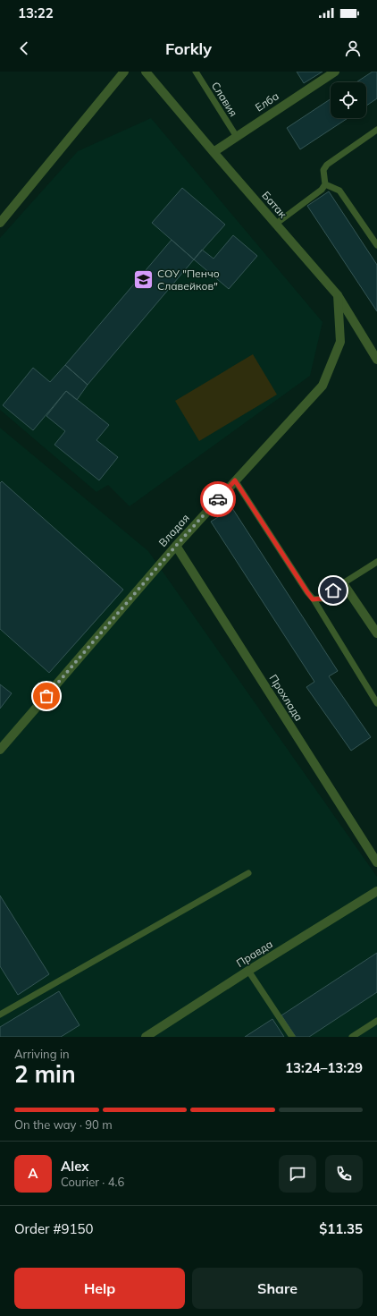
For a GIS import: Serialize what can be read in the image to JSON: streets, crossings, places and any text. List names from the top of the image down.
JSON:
{
  "streets": {
    "street": [
      "Елба",
      "Батак",
      "Владая",
      "Прохлада",
      "Правда"
    ],
    "lane": ["Славия"]
  },
  "crossings": [
    ["Славия", "Елба"],
    ["Елба", "Батак"],
    ["Батак", "Владая"],
    ["Владая", "Прохлада"]
  ],
  "places": {
    "school or university": ["СОУ \"Пенчо Славейков\""]
  },
  "page": {
    "status": "13:22",
    "header": "Forkly",
    "heading": ["2 min", "Arriving in", "13:24–13:29"],
    "panel": [
      "Alex",
      "Courier · 4.6",
      "Order #9150",
      "$11.35"
    ],
    "bar": "On the way · 90 m",
    "round": "A",
    "buttons": ["Help", "Share"]
  }
}
